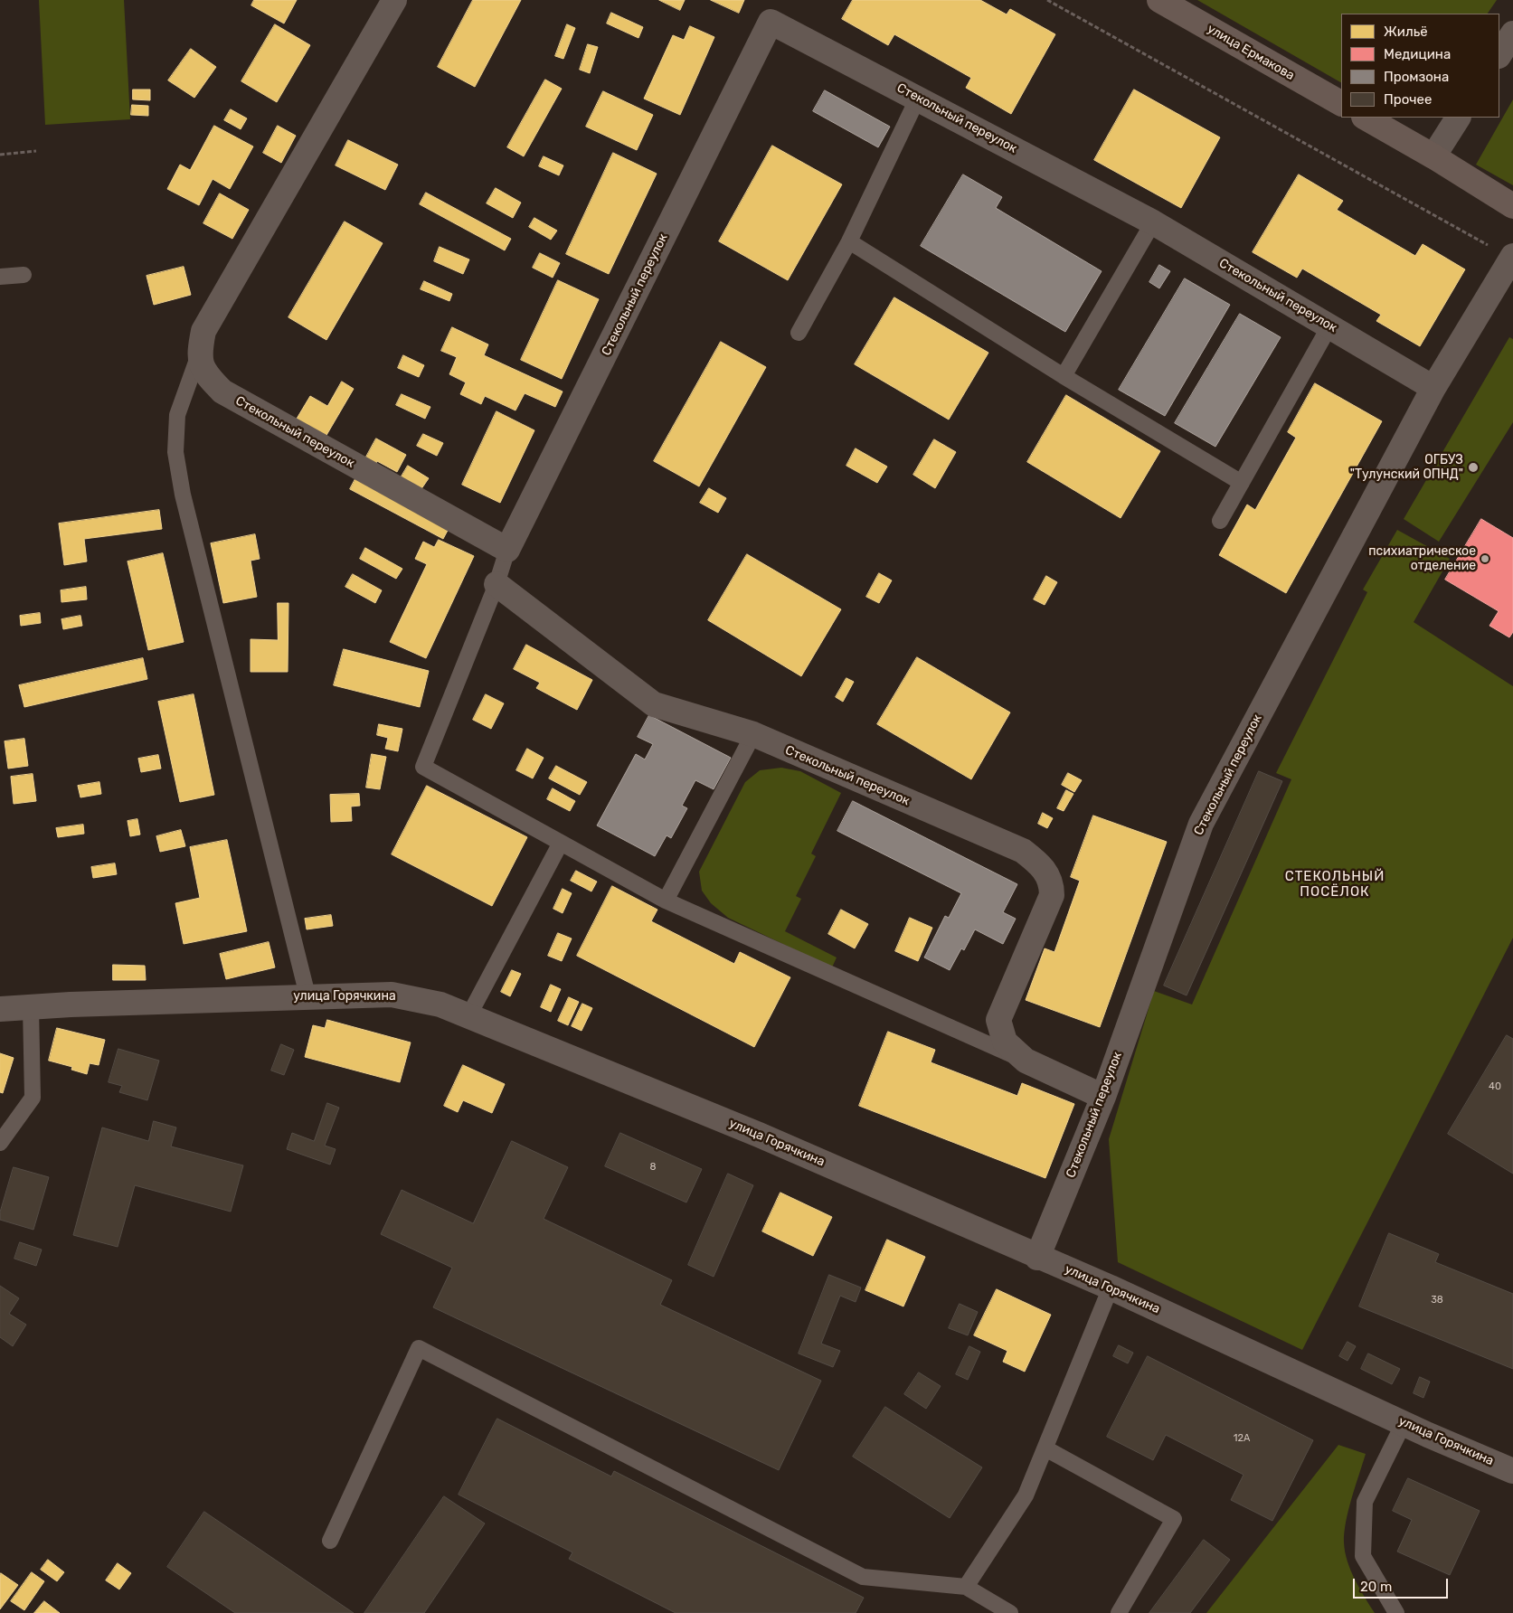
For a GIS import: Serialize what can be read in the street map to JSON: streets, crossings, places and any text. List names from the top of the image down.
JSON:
{
  "streets": {
    "street": ["улица Ермакова", "Стекольный переулок", "улица Горячкина"]
  },
  "crossings": [
    ["Стекольный переулок", "улица Горячкина"]
  ],
  "districts": ["СТЕКОЛЬНЫЙ ПОСЁЛОК"],
  "places": ["ОГБУЗ \"Тулунский ОПНД\"", "психиатрическое отделение"],
  "house_numbers": [
    "40",
    "8",
    "38",
    "12А"
  ],
  "legend": [
    "Жильё",
    "Медицина",
    "Промзона",
    "Прочее"
  ],
  "scale_bar": "20 m"
}
